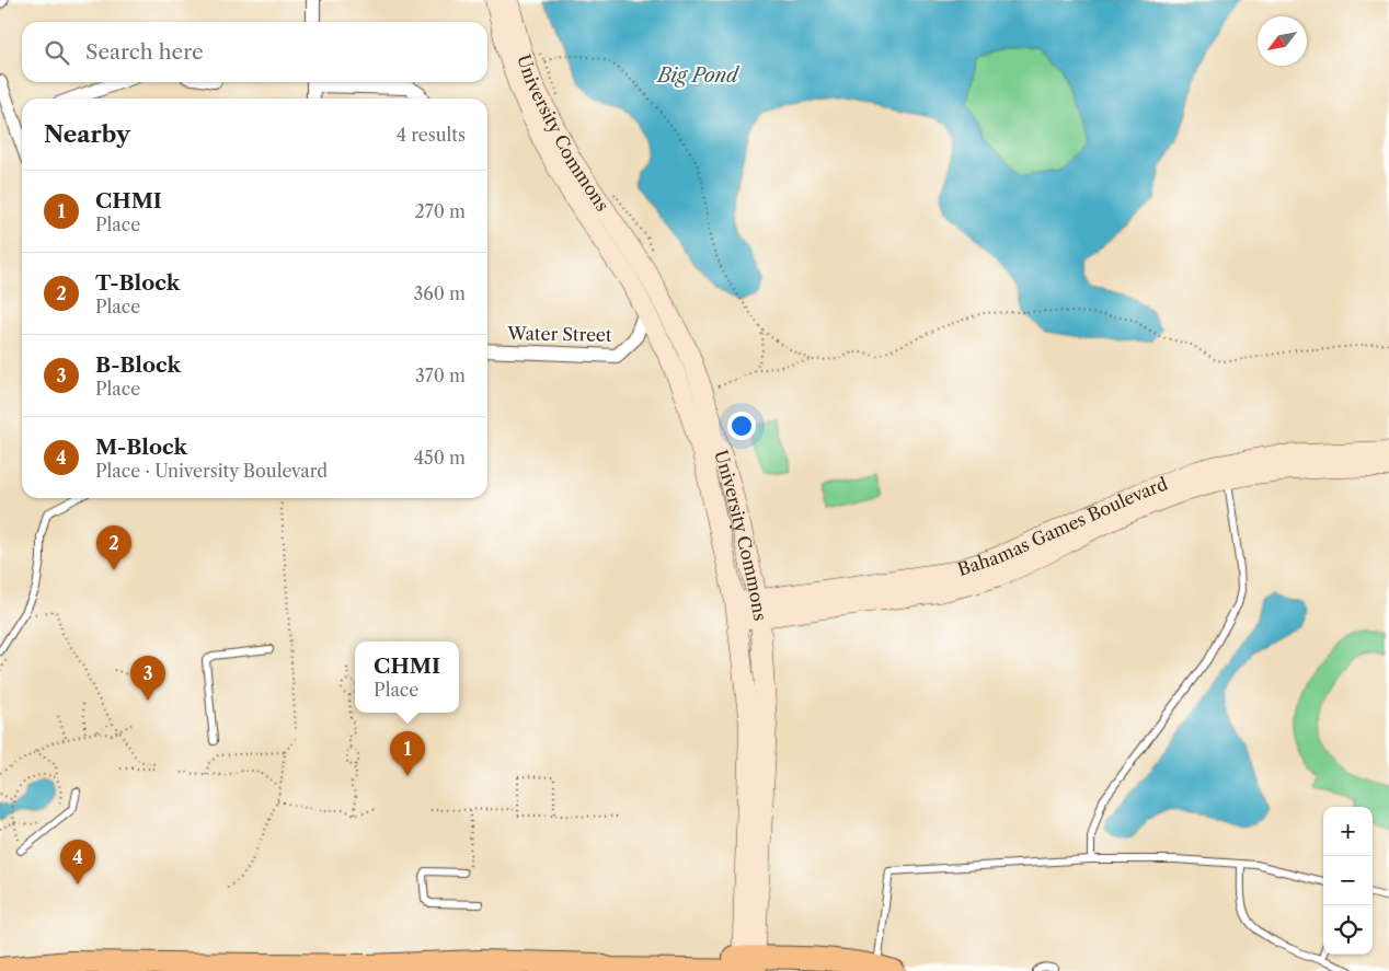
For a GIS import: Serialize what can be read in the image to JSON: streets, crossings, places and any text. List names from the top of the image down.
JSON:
{
  "streets": {
    "main road": ["University Commons", "Bahamas Games Boulevard"],
    "street": ["Water Street"]
  },
  "crossings": [
    ["University Commons", "Water Street"],
    ["University Commons", "Bahamas Games Boulevard"]
  ],
  "water": ["Big Pond"],
  "north": "bottom left",
  "page": {
    "search": "Search here",
    "heading": ["Nearby", "4 results"],
    "list": [
      {
        "mark": "1",
        "name": "CHMI",
        "note": "Place",
        "value": "270 m"
      },
      {
        "mark": "2",
        "name": "T-Block",
        "note": "Place",
        "value": "360 m"
      },
      {
        "mark": "3",
        "name": "B-Block",
        "note": "Place",
        "value": "370 m"
      },
      {
        "mark": "4",
        "name": "M-Block",
        "note": "Place · University Boulevard",
        "value": "450 m"
      }
    ],
    "pins": [
      "2",
      "3",
      "1",
      "4"
    ],
    "popup": ["CHMI", "Place"],
    "map_buttons": ["+", "−"]
  }
}
